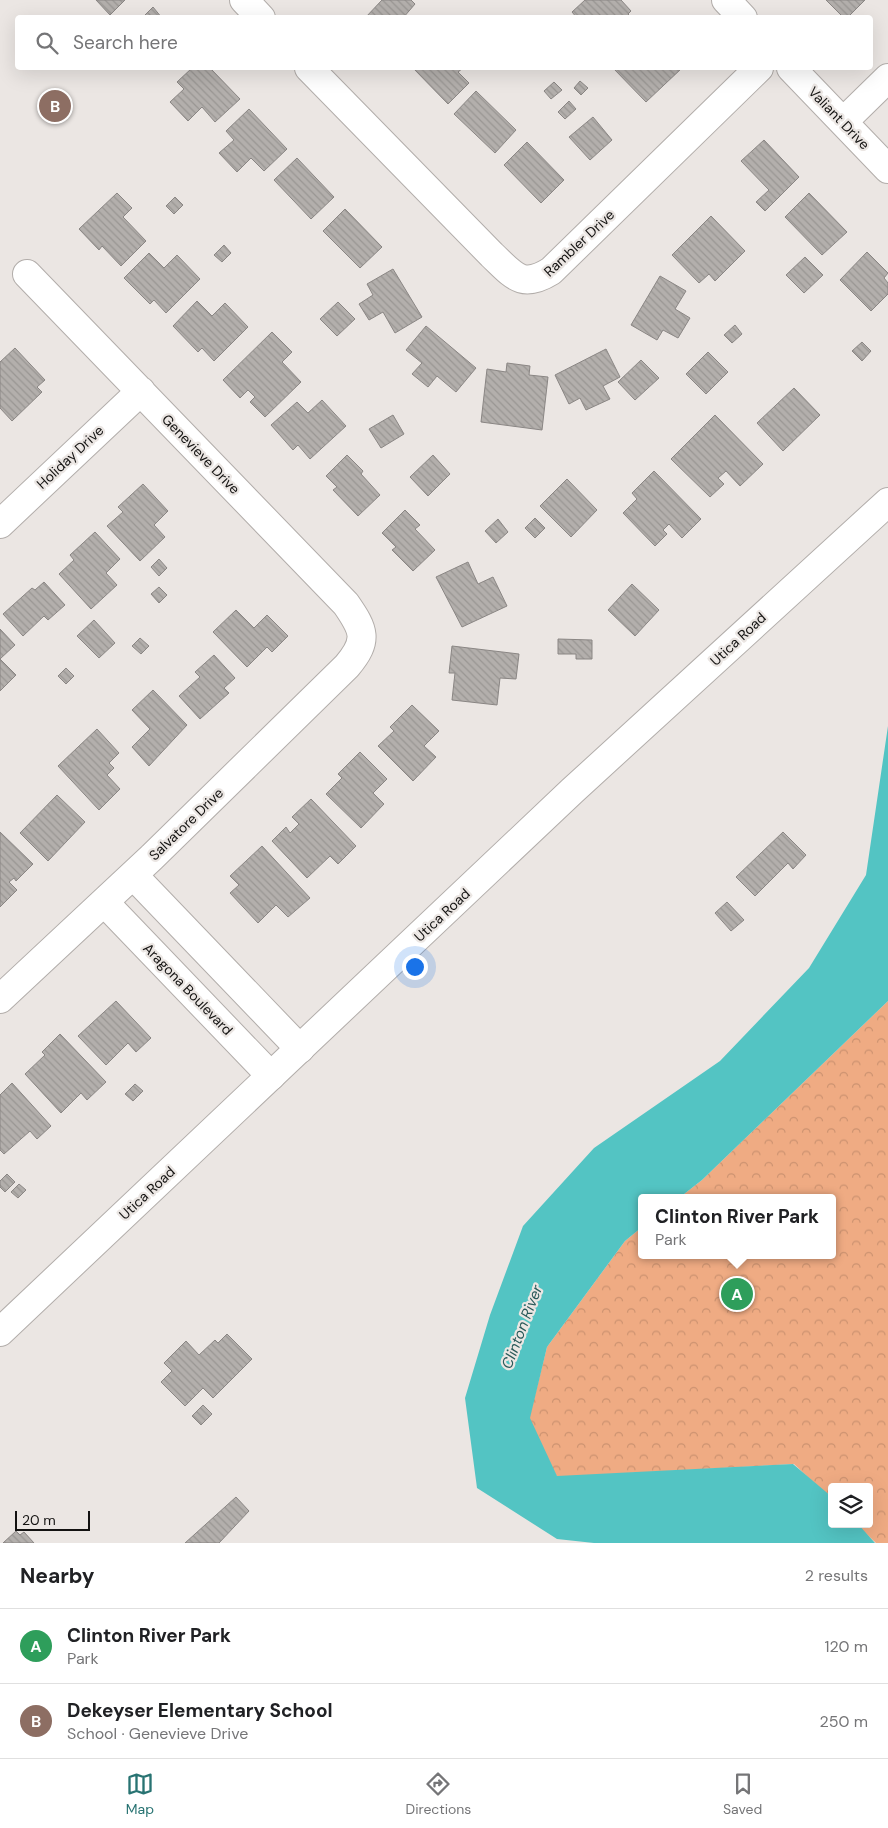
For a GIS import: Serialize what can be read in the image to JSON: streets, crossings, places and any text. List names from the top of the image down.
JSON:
{
  "streets": {
    "street": [
      "Valiant Drive",
      "Rambler Drive",
      "Genevieve Drive",
      "Holiday Drive",
      "Utica Road",
      "Salvatore Drive",
      "Aragona Boulevard"
    ]
  },
  "crossings": [
    ["Genevieve Drive", "Holiday Drive"],
    ["Genevieve Drive", "Salvatore Drive"],
    ["Utica Road", "Aragona Boulevard"],
    ["Salvatore Drive", "Aragona Boulevard"]
  ],
  "water": ["Clinton River"],
  "scale_bar": "20 m",
  "page": {
    "search": "Search here",
    "pins": ["B", "A"],
    "popup": ["Clinton River Park", "Park"],
    "scale": "20 m",
    "heading": ["Nearby", "2 results"],
    "list": [
      {
        "mark": "A",
        "name": "Clinton River Park",
        "note": "Park",
        "value": "120 m"
      },
      {
        "mark": "B",
        "name": "Dekeyser Elementary School",
        "note": "School · Genevieve Drive",
        "value": "250 m"
      }
    ],
    "nav": ["Map", "Directions", "Saved"]
  }
}
